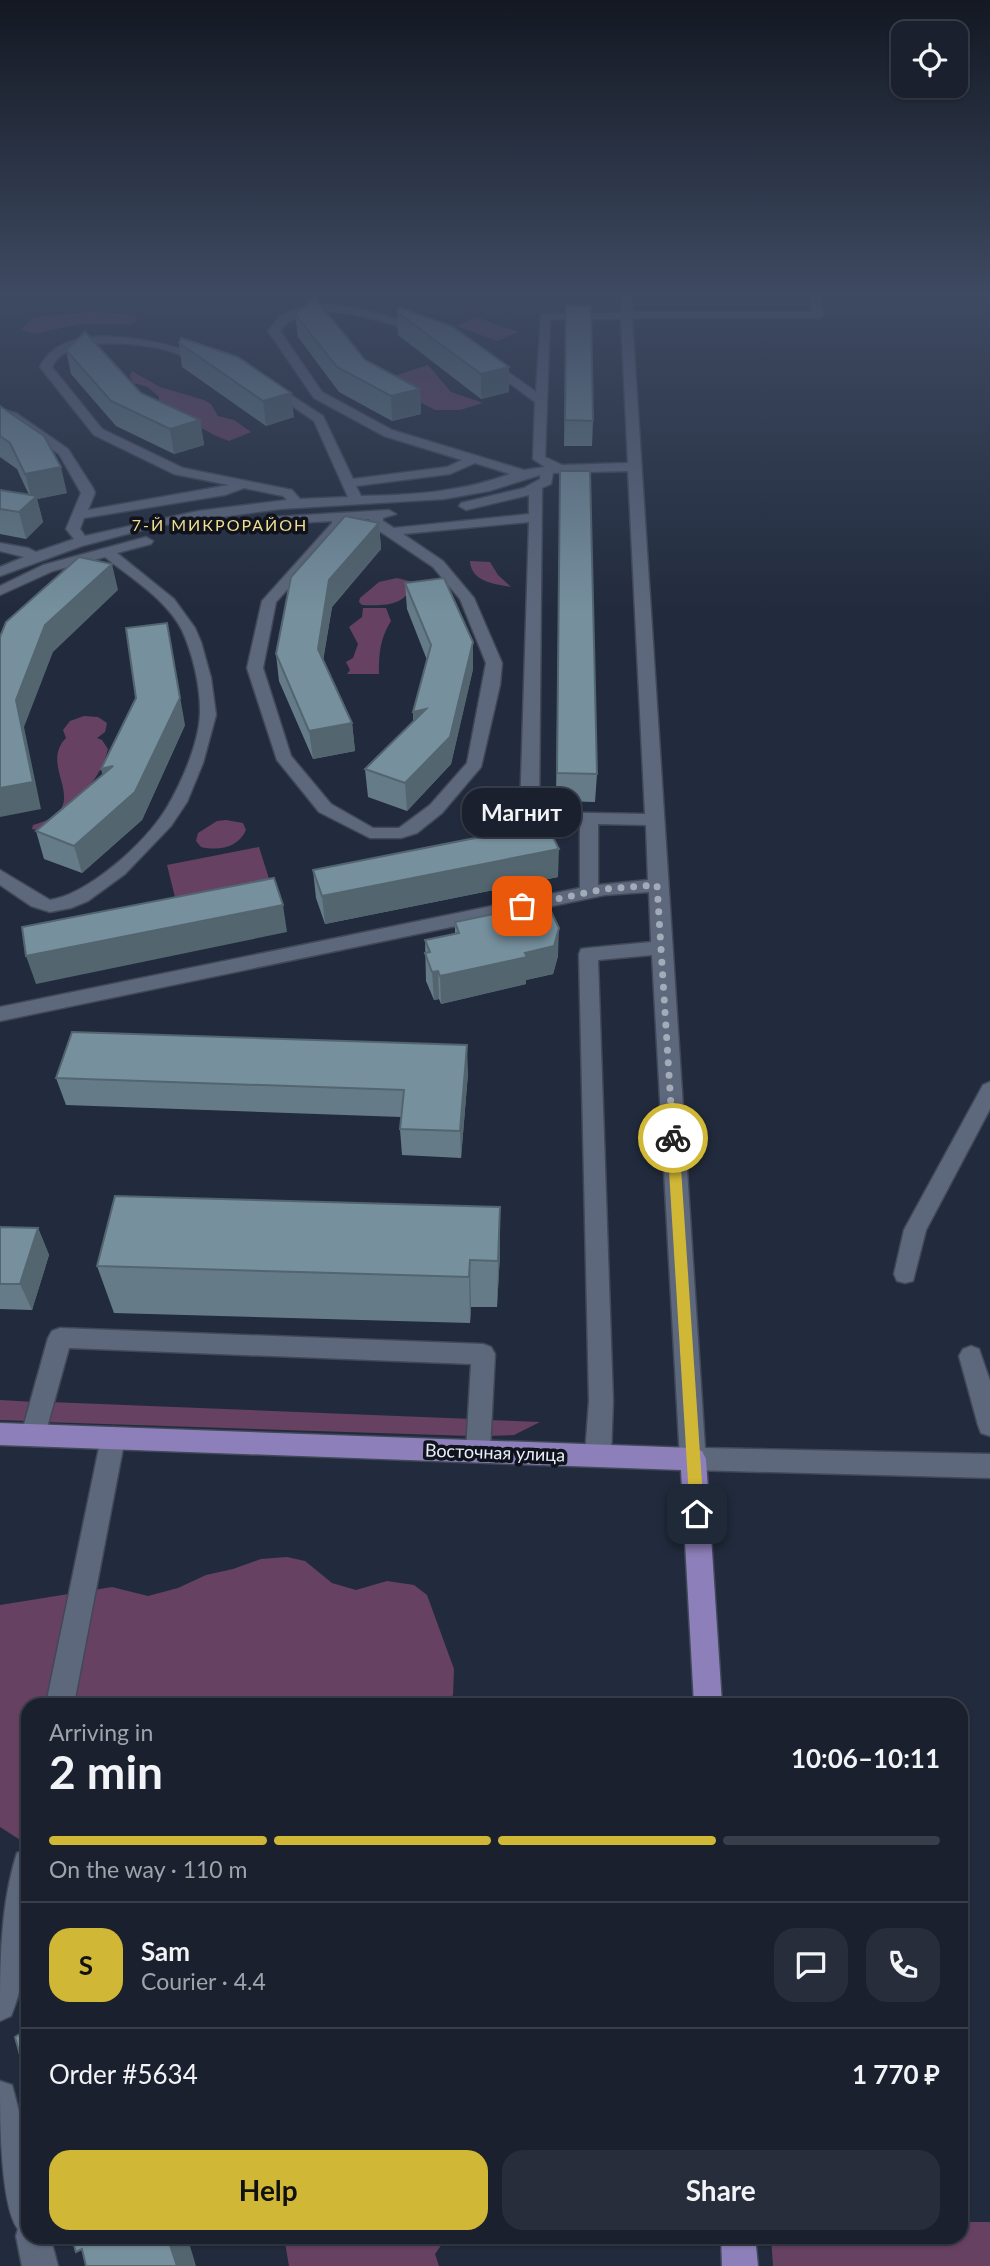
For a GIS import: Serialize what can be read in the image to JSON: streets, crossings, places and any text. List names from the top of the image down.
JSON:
{
  "streets": {
    "main road": ["Восточная улица"]
  },
  "districts": ["7-Й МИКРОРАЙОН"],
  "places": ["Магнит"],
  "page": {
    "bubble": "Магнит",
    "heading": ["2 min", "Arriving in", "10:06–10:11"],
    "panel": [
      "Sam",
      "Courier · 4.4",
      "Order #5634",
      "1 770 ₽"
    ],
    "bar": "On the way · 110 m",
    "round": "S",
    "buttons": ["Help", "Share"]
  }
}
